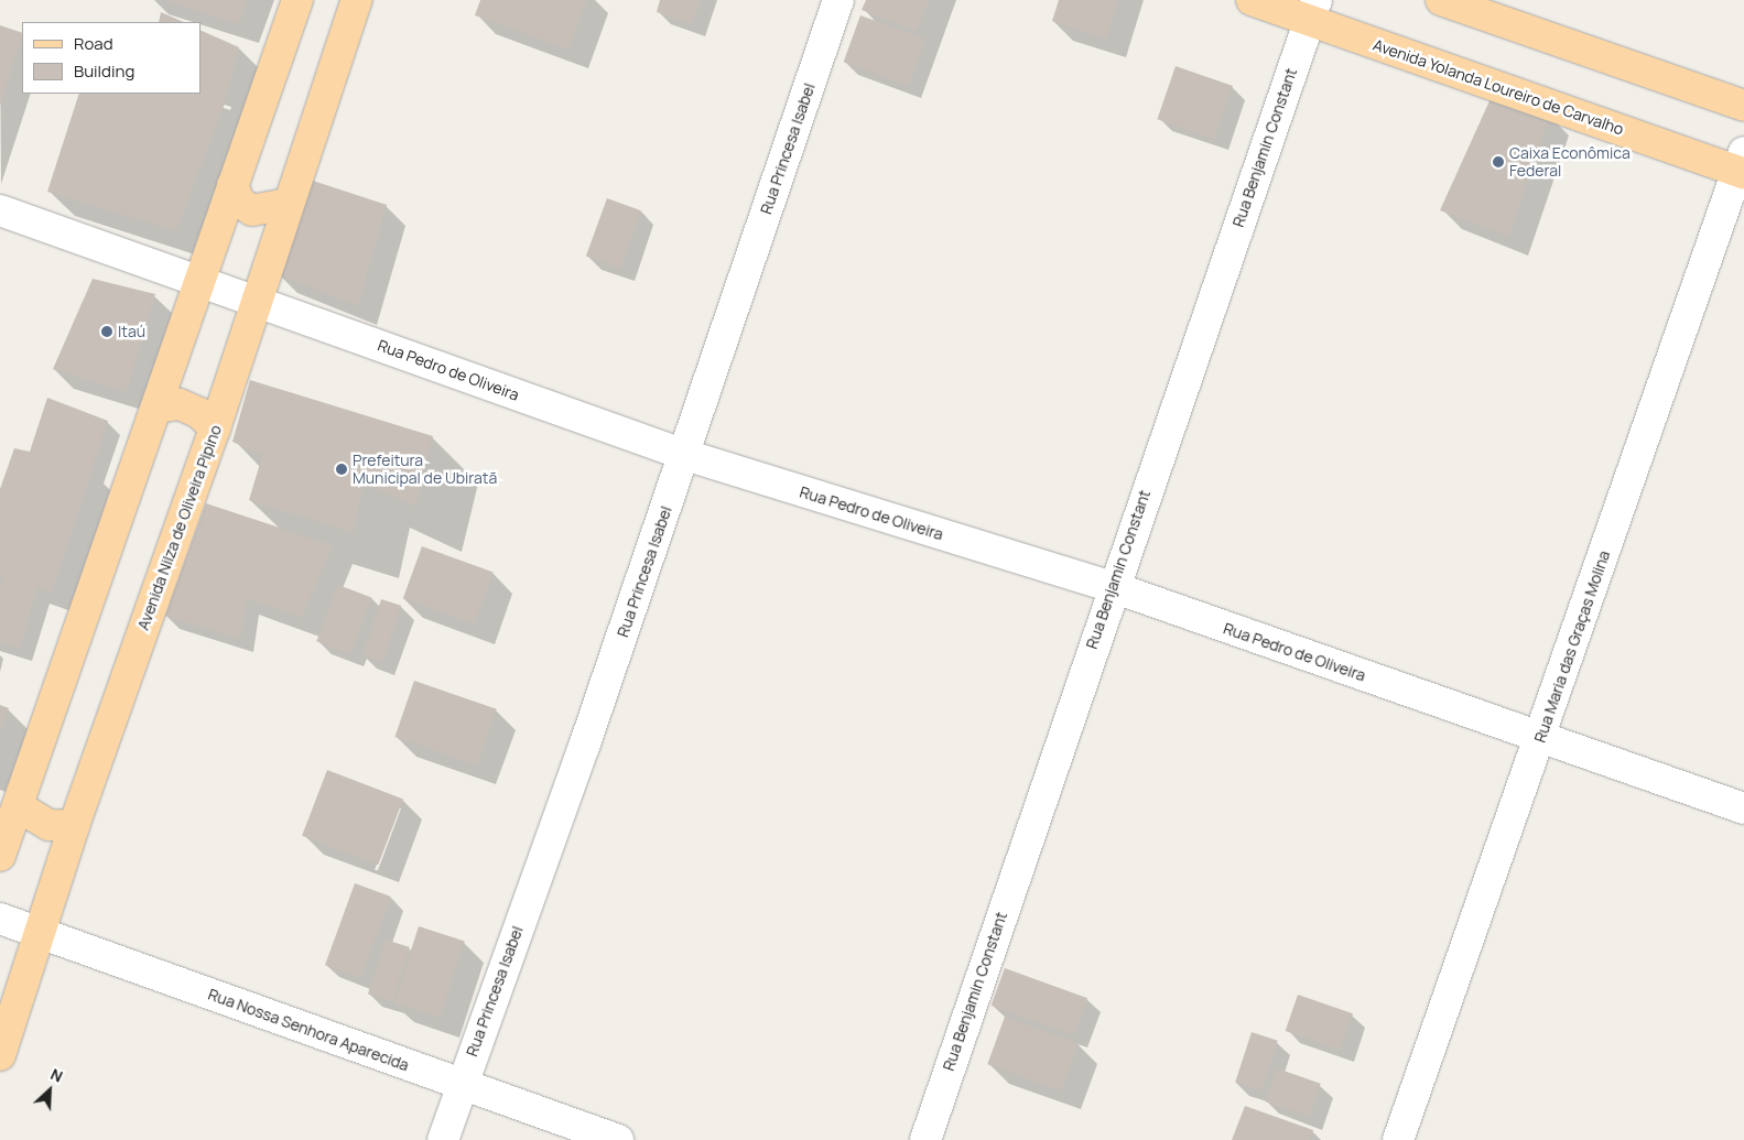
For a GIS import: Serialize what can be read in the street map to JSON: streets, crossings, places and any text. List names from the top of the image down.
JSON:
{
  "streets": {
    "main road": ["Avenida Yolanda Loureiro de Carvalho", "Avenida Nilza de Oliveira Pipino"],
    "street": [
      "Rua Benjamin Constant",
      "Rua Princesa Isabel",
      "Rua Pedro de Oliveira",
      "Rua Maria das Graças Molina",
      "Rua Nossa Senhora Aparecida"
    ]
  },
  "crossings": [
    ["Avenida Yolanda Loureiro de Carvalho", "Rua Benjamin Constant"],
    ["Avenida Yolanda Loureiro de Carvalho", "Rua Maria das Graças Molina"],
    ["Rua Benjamin Constant", "Rua Pedro de Oliveira"],
    ["Rua Princesa Isabel", "Rua Pedro de Oliveira"],
    ["Rua Princesa Isabel", "Rua Nossa Senhora Aparecida"],
    ["Rua Pedro de Oliveira", "Avenida Nilza de Oliveira Pipino"],
    ["Rua Pedro de Oliveira", "Rua Maria das Graças Molina"],
    ["Avenida Nilza de Oliveira Pipino", "Rua Nossa Senhora Aparecida"]
  ],
  "places": ["Caixa Econômica Federal", "Itaú", "Prefeitura Municipal de Ubiratã"],
  "legend": ["Road", "Building"],
  "north": "top right"
}
